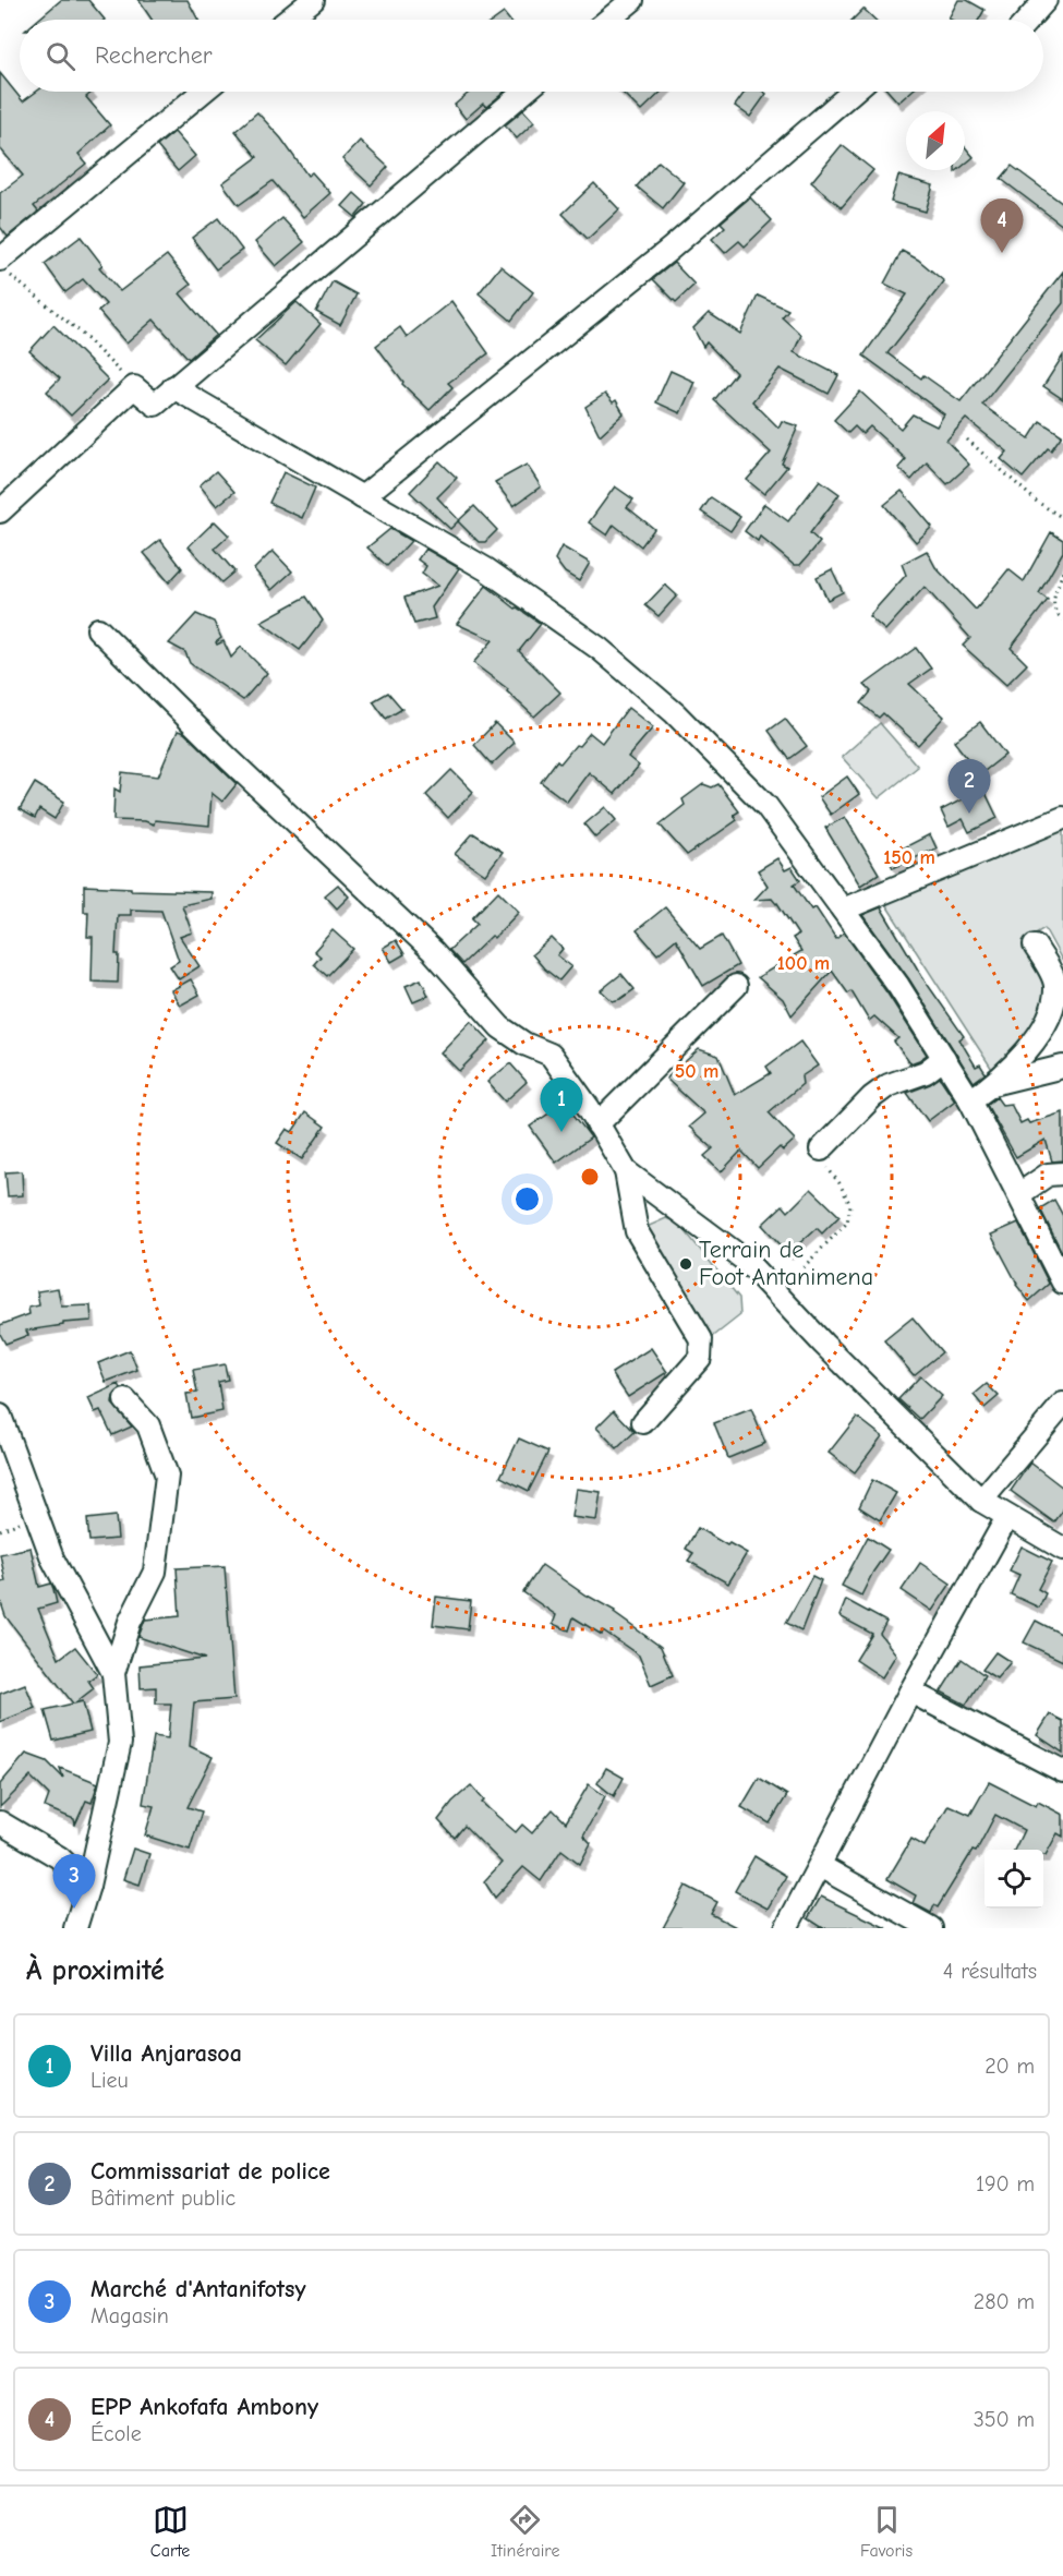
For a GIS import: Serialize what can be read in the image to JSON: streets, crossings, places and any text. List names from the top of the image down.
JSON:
{
  "places": ["Terrain de Foot Antanimena"],
  "north": "top right",
  "page": {
    "search": "Rechercher",
    "pins": [
      "4",
      "2",
      "1",
      "3"
    ],
    "heading": ["À proximité", "4 résultats"],
    "list": [
      {
        "mark": "1",
        "name": "Villa Anjarasoa",
        "note": "Lieu",
        "value": "20 m"
      },
      {
        "mark": "2",
        "name": "Commissariat de police",
        "note": "Bâtiment public",
        "value": "190 m"
      },
      {
        "mark": "3",
        "name": "Marché d'Antanifotsy",
        "note": "Magasin",
        "value": "280 m"
      },
      {
        "mark": "4",
        "name": "EPP Ankofafa Ambony",
        "note": "École",
        "value": "350 m"
      }
    ],
    "nav": ["Carte", "Itinéraire", "Favoris"]
  },
  "rings": ["150 m", "100 m", "50 m"]
}
